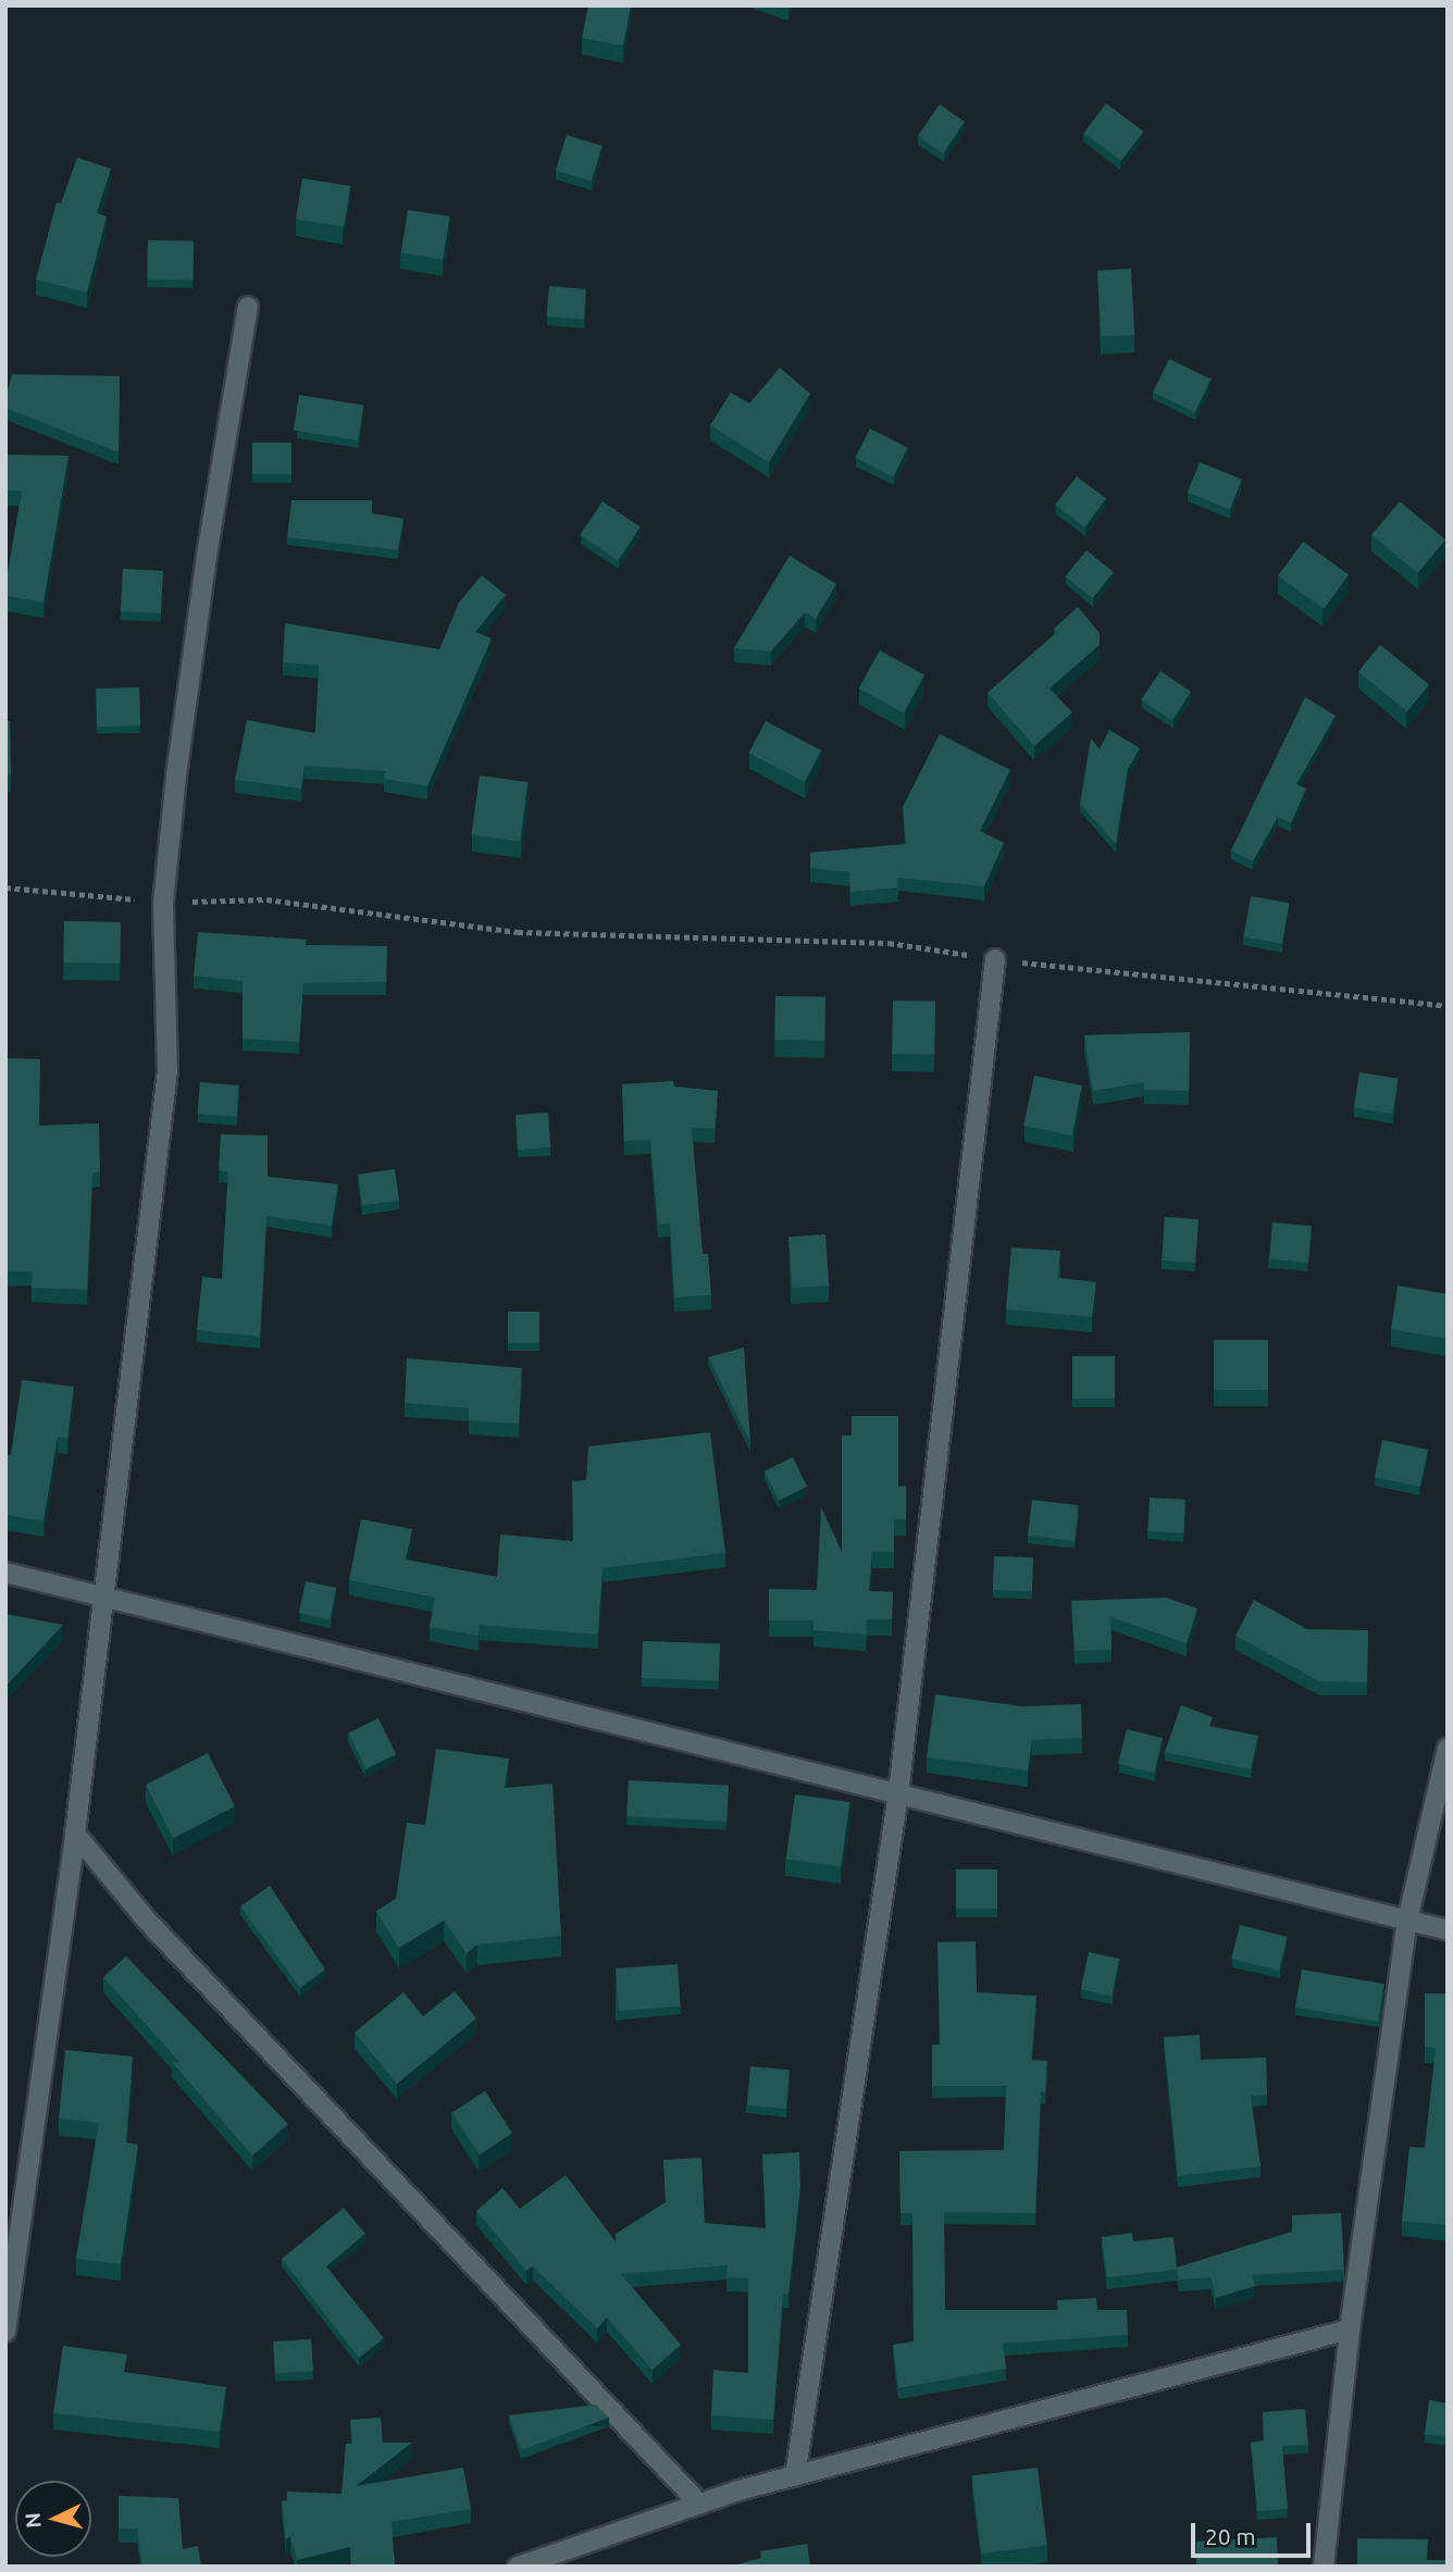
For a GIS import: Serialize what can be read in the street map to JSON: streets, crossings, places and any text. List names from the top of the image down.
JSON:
{
  "scale_bar": "20 m",
  "north": "left"
}
